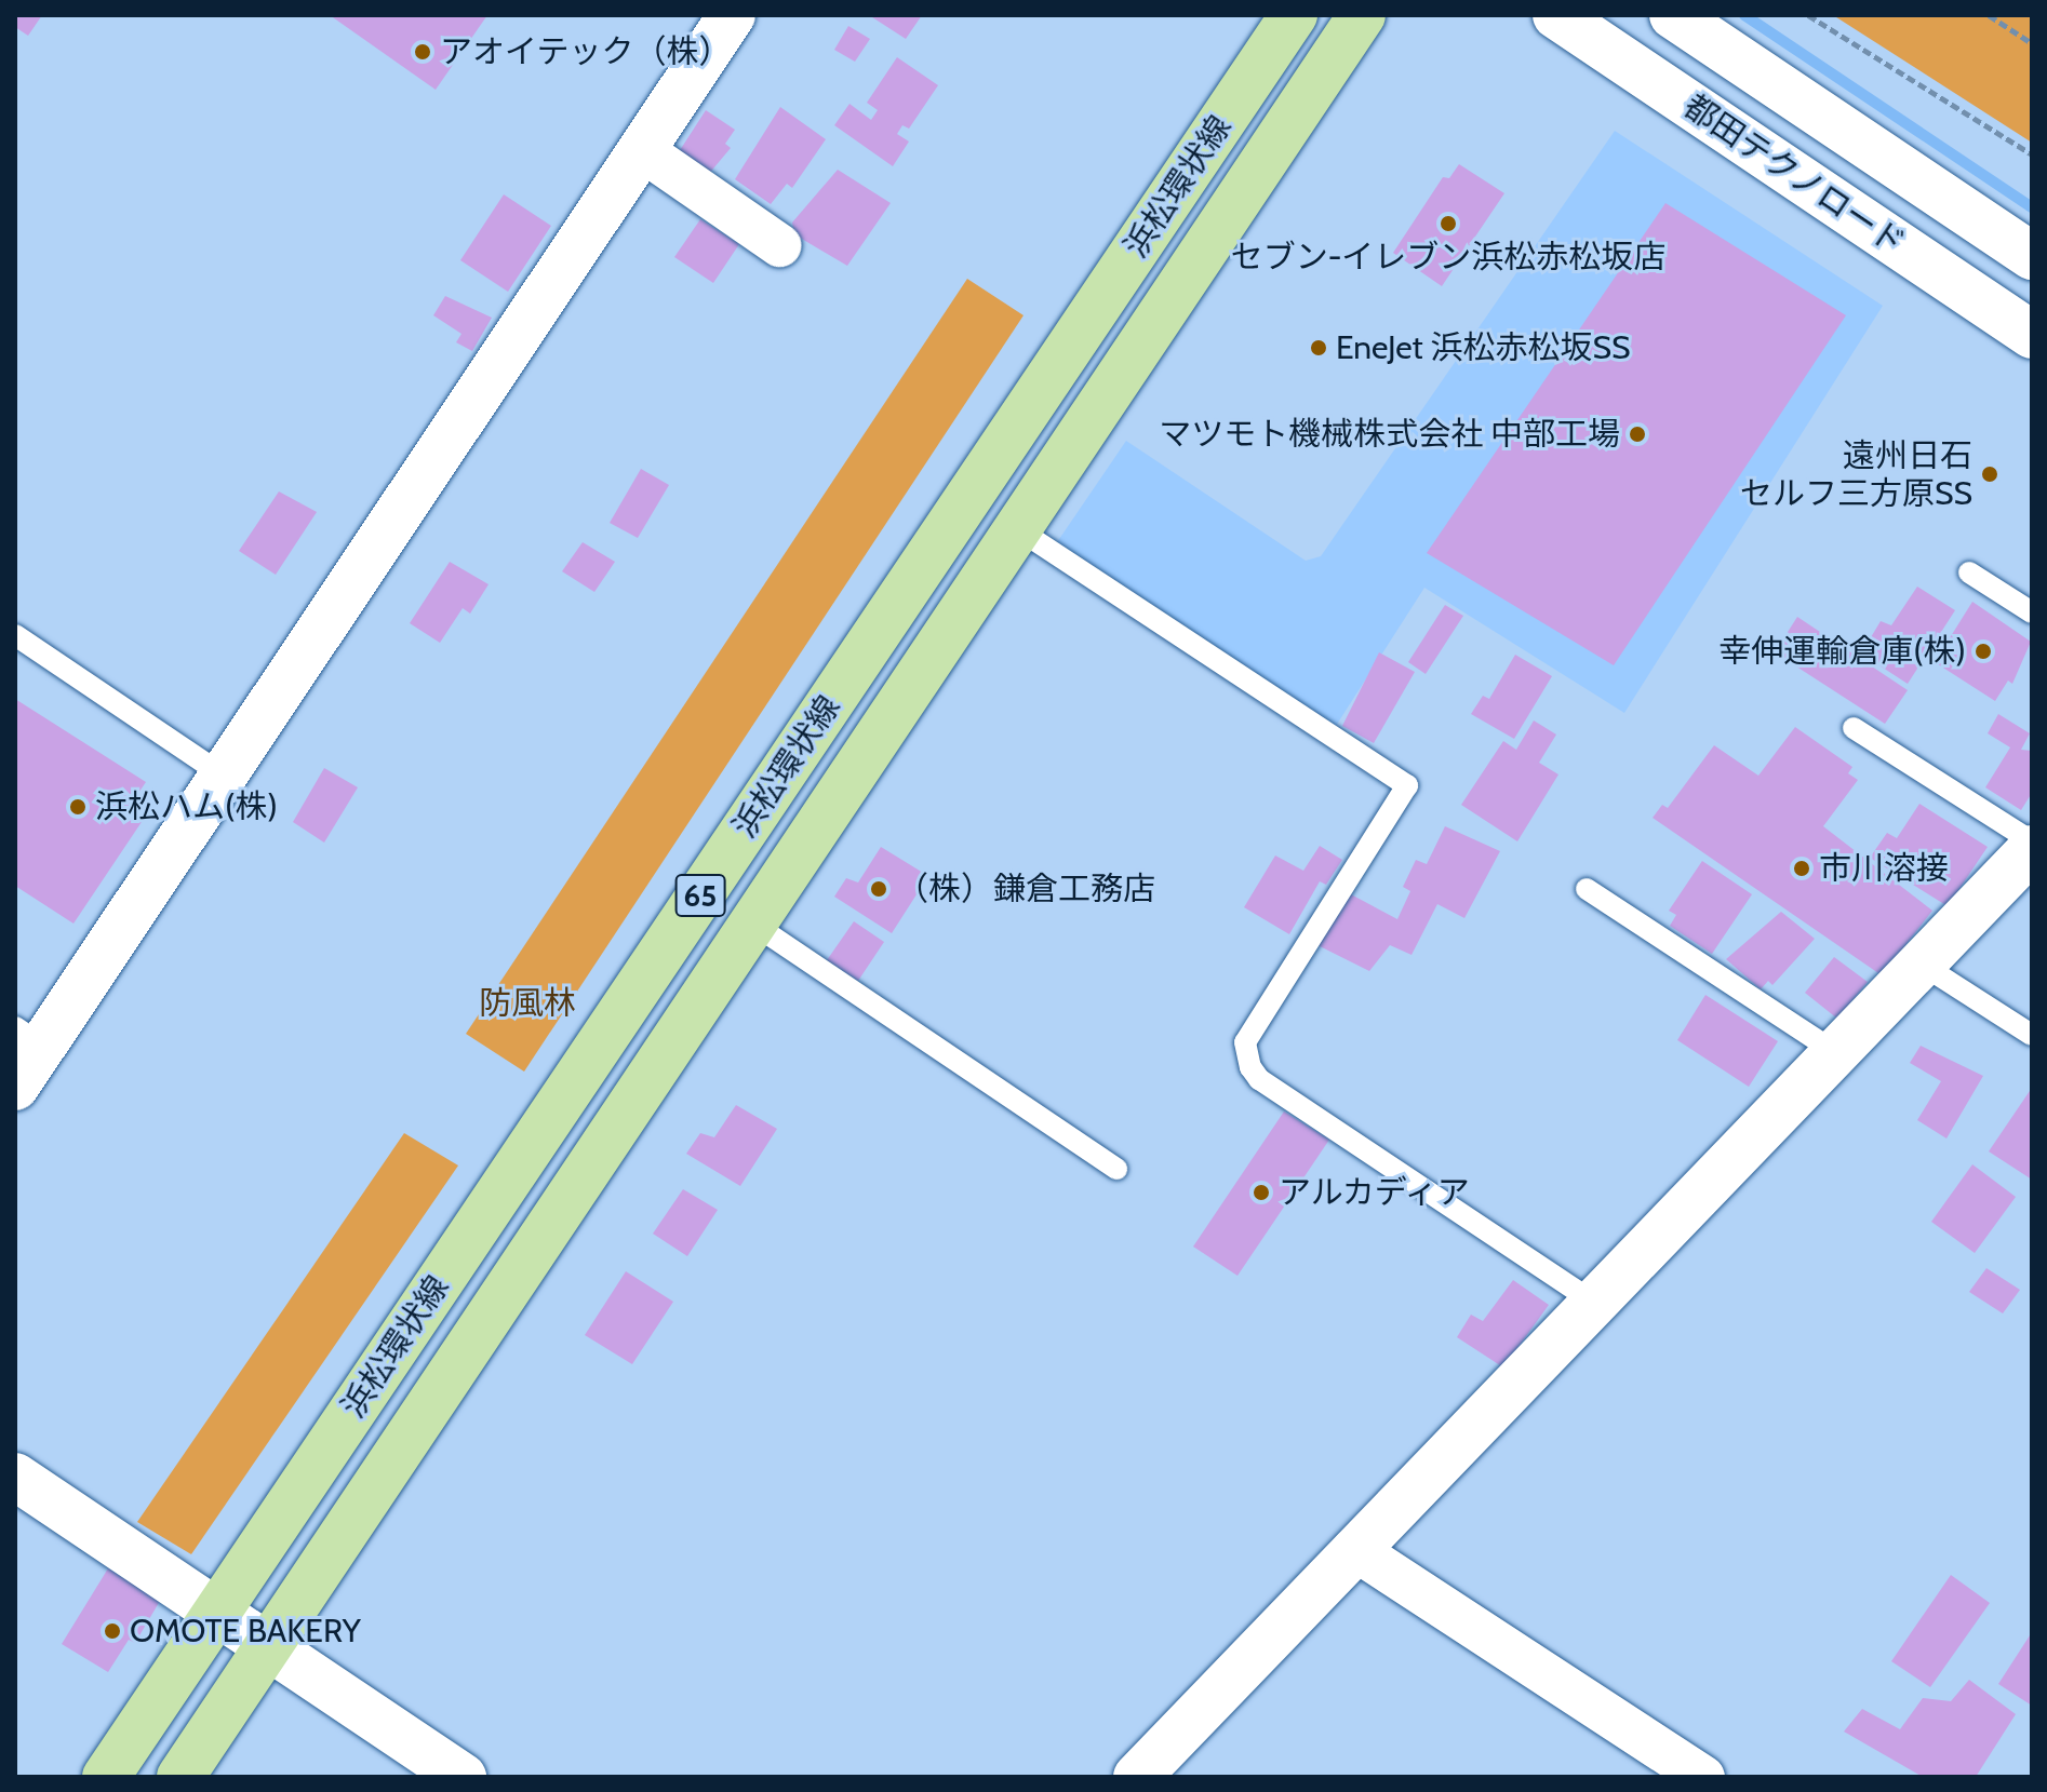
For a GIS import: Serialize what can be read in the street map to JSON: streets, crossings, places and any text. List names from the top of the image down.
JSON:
{
  "streets": {
    "main road": ["浜松環状線", "65"],
    "street": ["都田テクノロード"]
  },
  "parks": ["防風林"],
  "places": [
    "アオイテック（株）",
    "セブン-イレブン浜松赤松坂店",
    "EneJet 浜松赤松坂SS",
    "マツモト機械株式会社 中部工場",
    "遠州日石 セルフ三方原SS",
    "幸伸運輸倉庫(株)",
    "浜松ハム(株)",
    "市川溶接",
    "（株）鎌倉工務店",
    "アルカディア",
    "OMOTE BAKERY"
  ]
}
